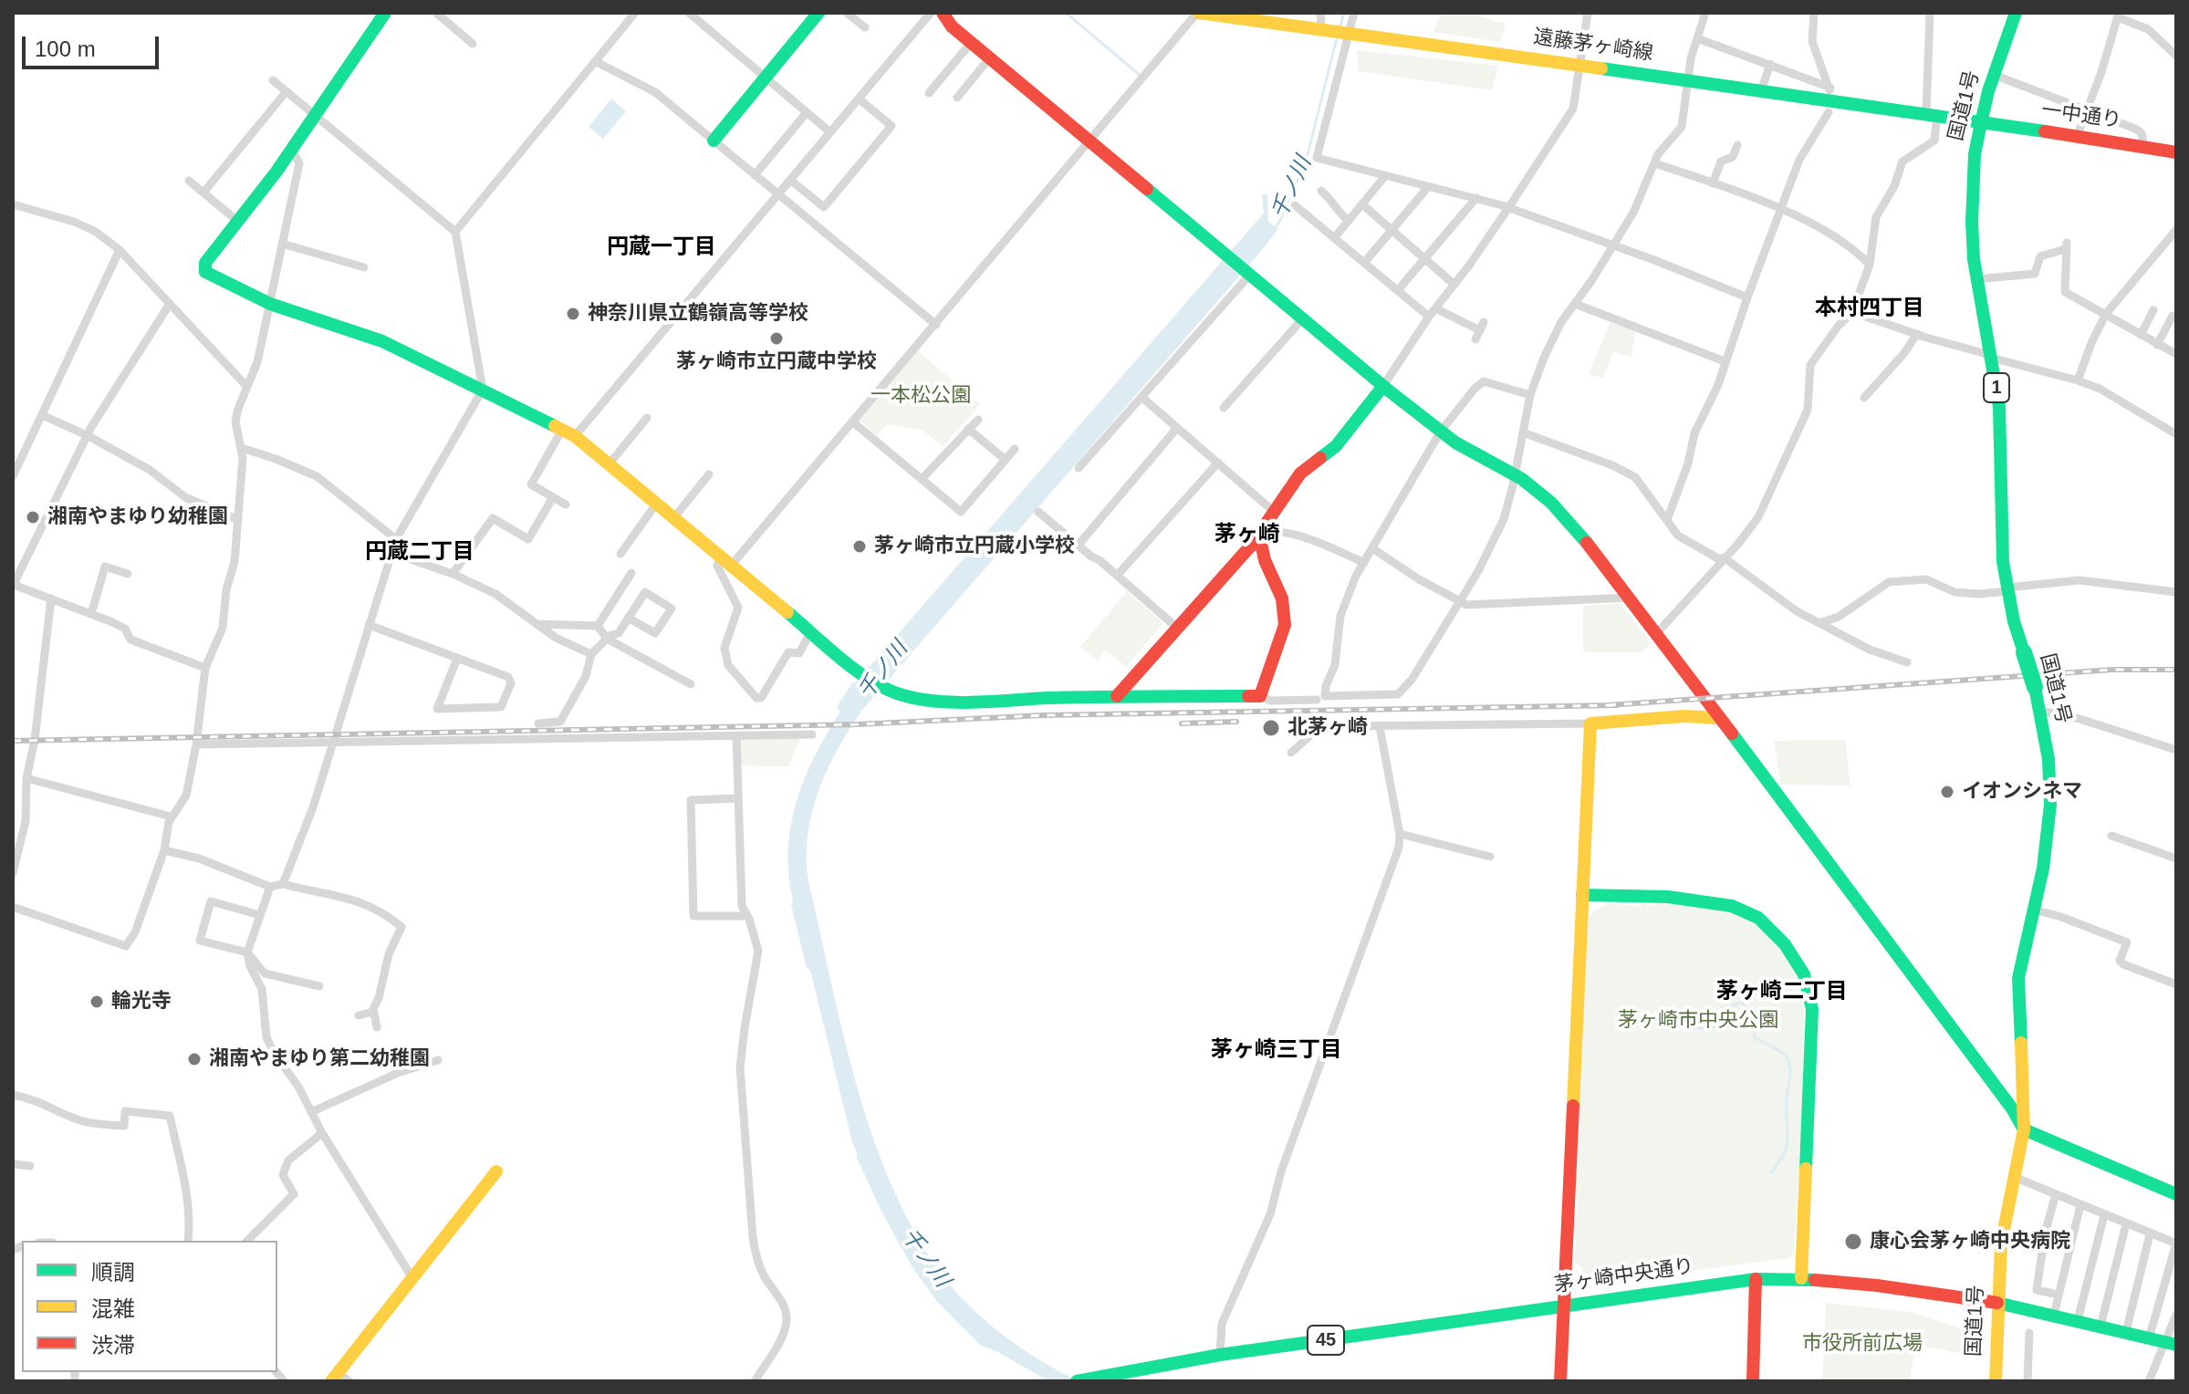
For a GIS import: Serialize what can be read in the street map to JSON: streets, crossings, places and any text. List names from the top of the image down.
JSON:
{
  "streets": {
    "main road": [
      "遠藤茅ヶ崎線",
      "国道1号",
      "一中通り",
      "1",
      "茅ヶ崎中央通り",
      "45"
    ]
  },
  "crossings": [
    ["遠藤茅ヶ崎線", "国道1号"],
    ["遠藤茅ヶ崎線", "一中通り"],
    ["国道1号", "一中通り"],
    ["国道1号", "茅ヶ崎中央通り"]
  ],
  "districts": [
    "円蔵一丁目",
    "本村四丁目",
    "茅ヶ崎",
    "円蔵二丁目",
    "茅ヶ崎二丁目",
    "茅ヶ崎三丁目"
  ],
  "water": ["千ノ川"],
  "parks": ["一本松公園", "茅ヶ崎市中央公園", "市役所前広場"],
  "places": [
    "神奈川県立鶴嶺高等学校",
    "茅ヶ崎市立円蔵中学校",
    "湘南やまゆり幼稚園",
    "茅ヶ崎市立円蔵小学校",
    "北茅ヶ崎",
    "イオンシネマ",
    "輪光寺",
    "湘南やまゆり第二幼稚園",
    "康心会茅ヶ崎中央病院"
  ],
  "legend": ["順調", "混雑", "渋滞"],
  "scale_bar": "100 m"
}
